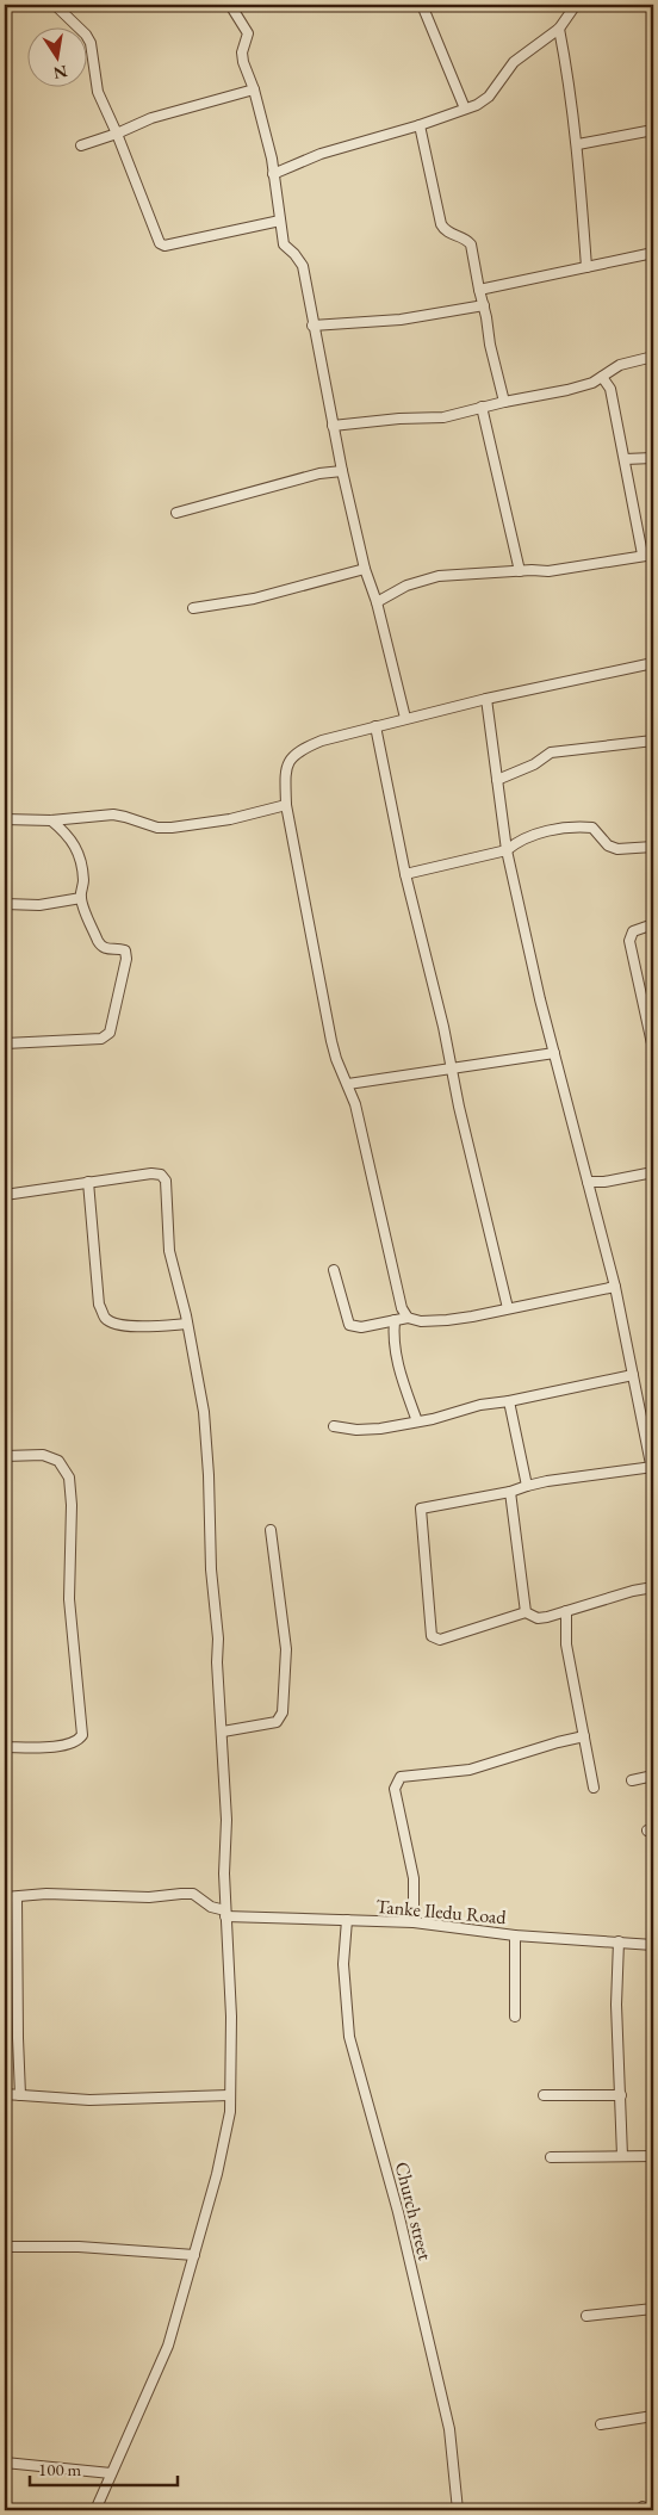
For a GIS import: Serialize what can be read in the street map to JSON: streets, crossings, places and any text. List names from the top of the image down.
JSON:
{
  "streets": {
    "street": ["Tanke Iledu Road", "Church street"]
  },
  "crossings": [
    ["Tanke Iledu Road", "Church street"]
  ],
  "scale_bar": "100 m",
  "north": "bottom"
}
